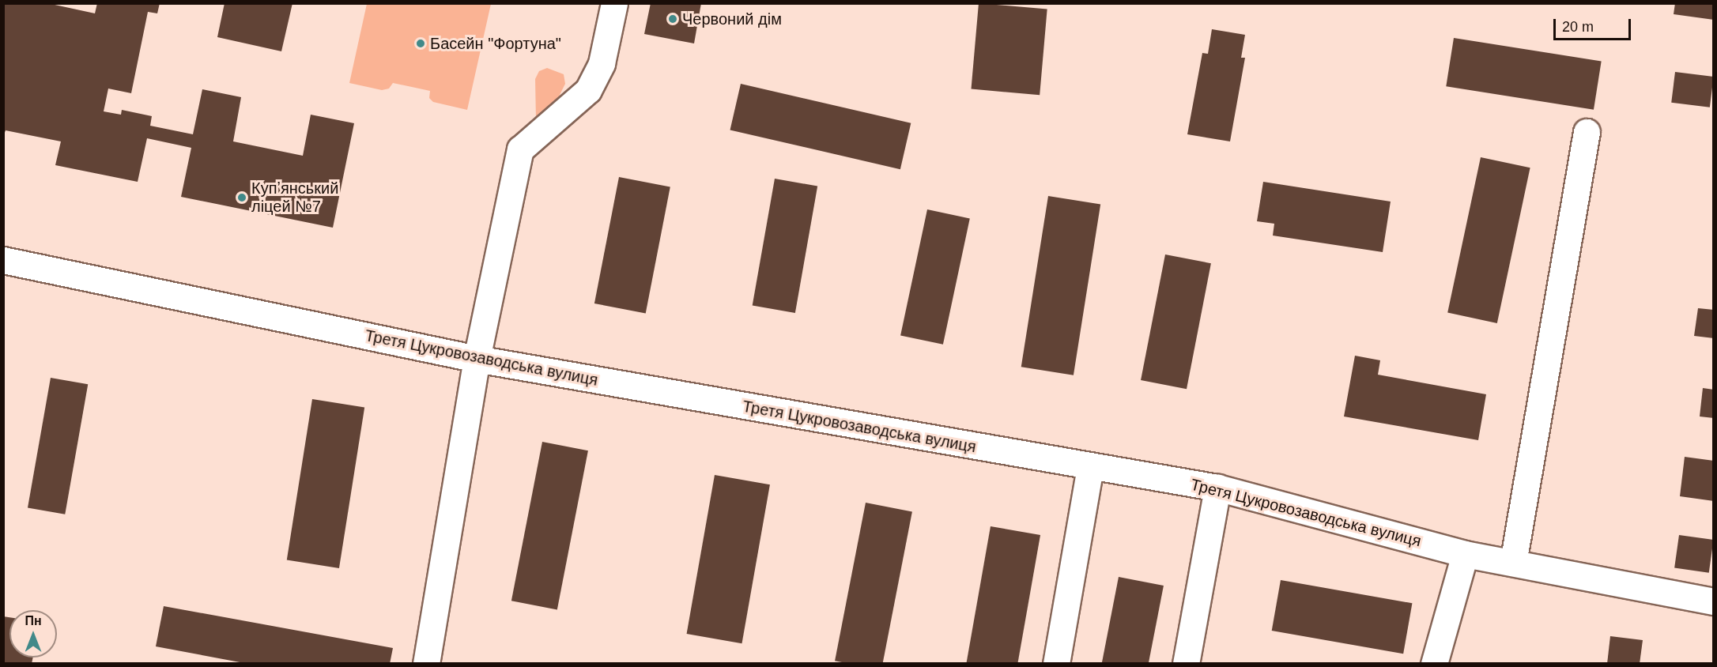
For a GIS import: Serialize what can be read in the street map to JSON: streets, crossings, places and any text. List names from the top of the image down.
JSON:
{
  "streets": {
    "street": ["Третя Цукровозаводська вулиця"]
  },
  "places": ["Червоний дім", "Басейн \"Фортуна\"", "Купʼянський ліцей №7"],
  "scale_bar": "20 m",
  "north": "top"
}
